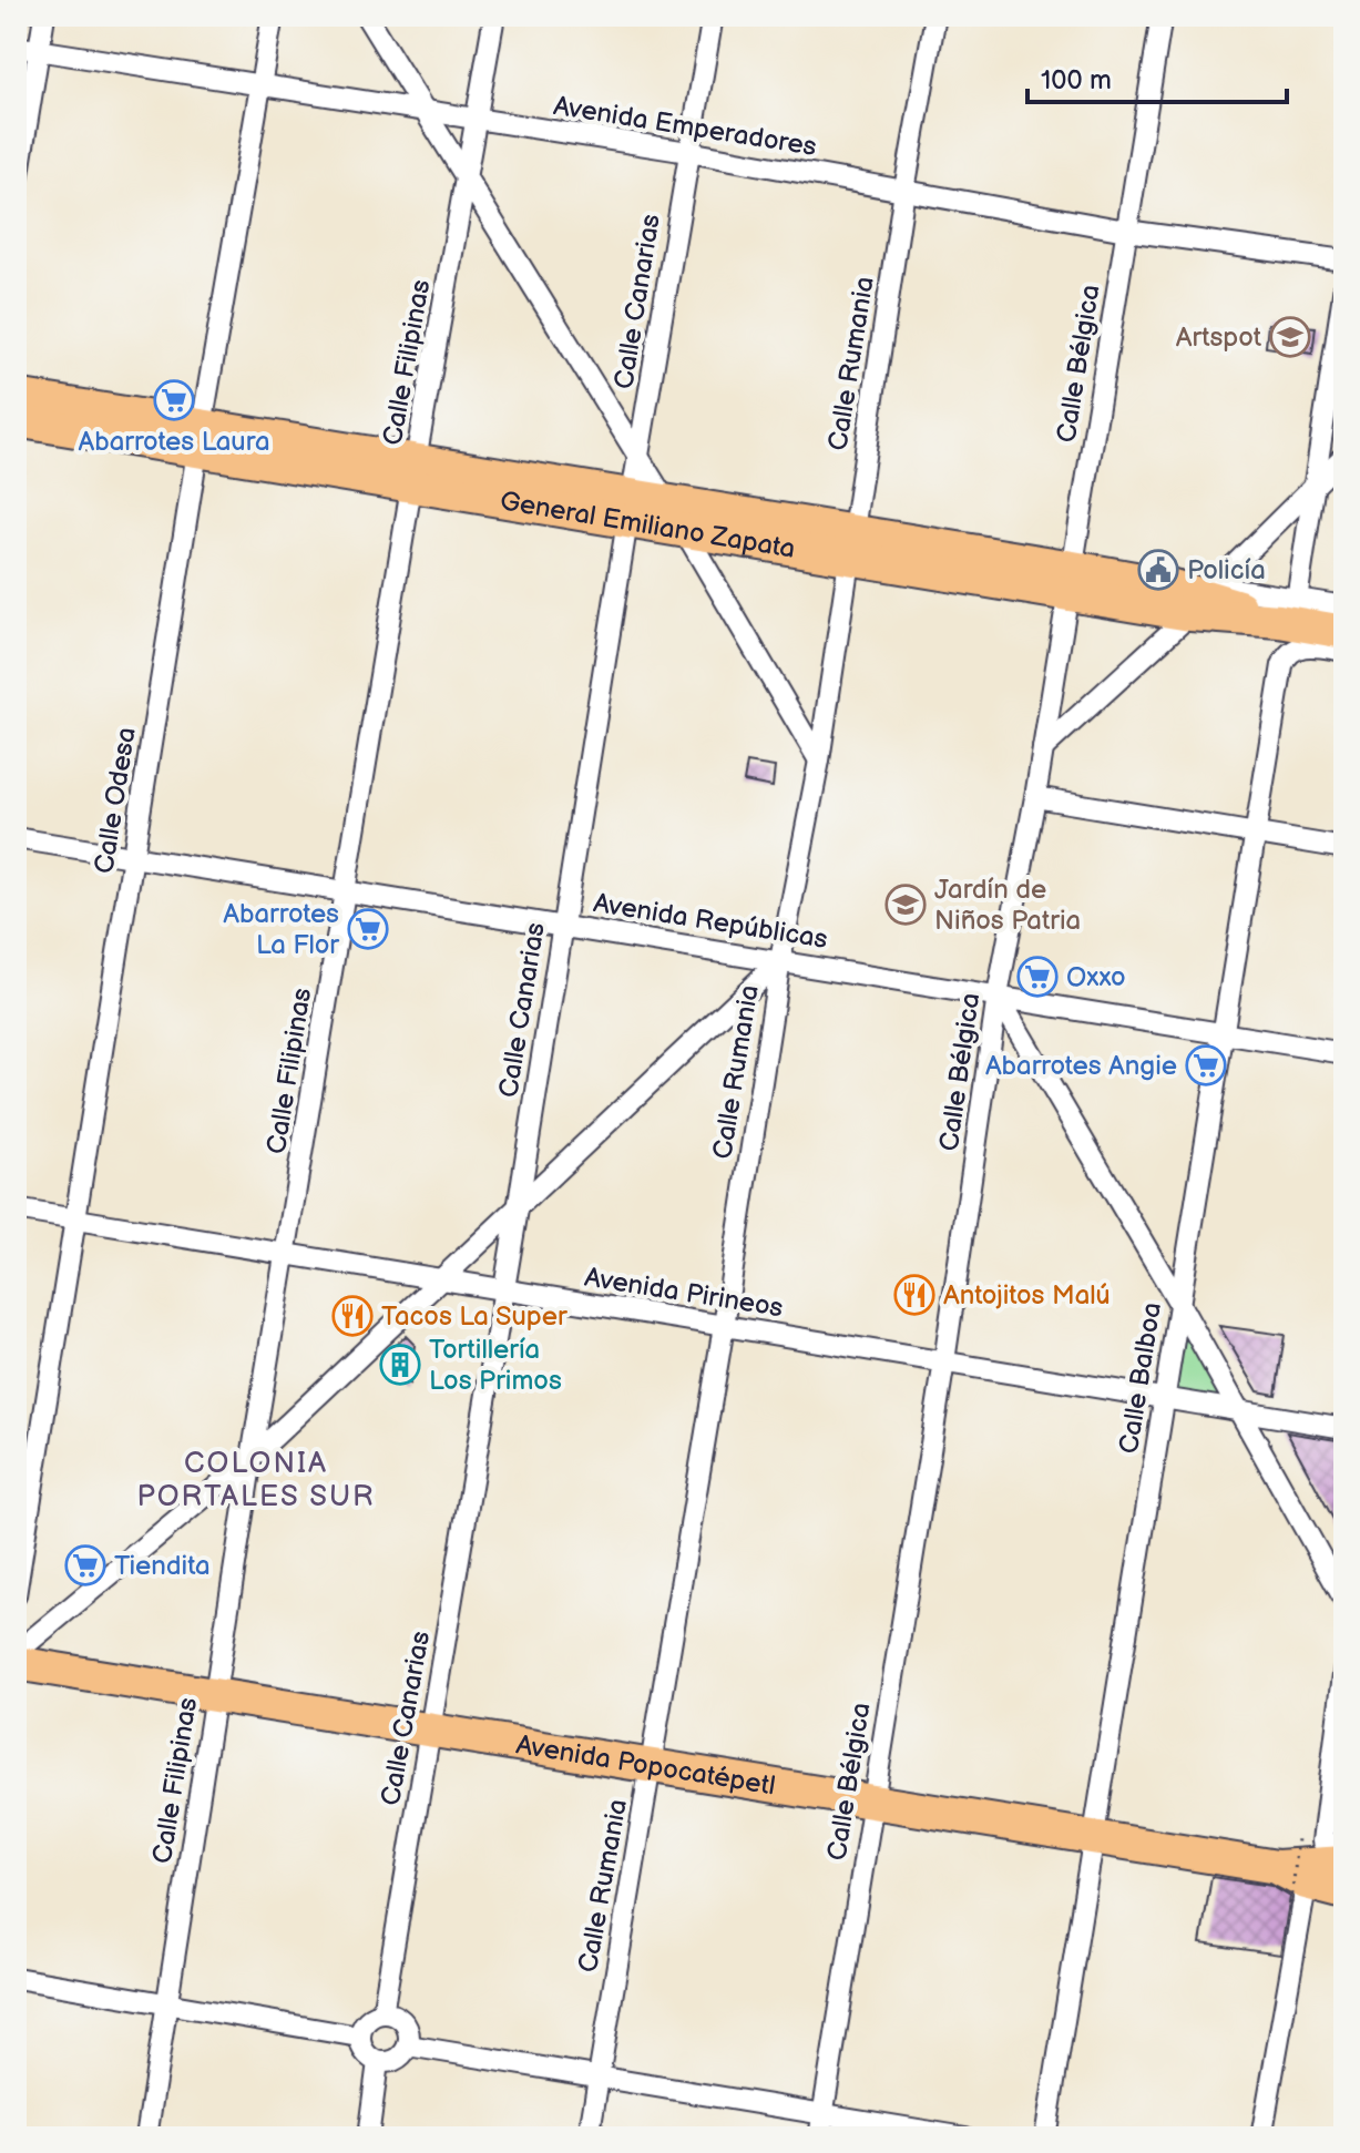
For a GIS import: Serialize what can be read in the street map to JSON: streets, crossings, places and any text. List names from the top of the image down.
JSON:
{
  "streets": {
    "main road": ["General Emiliano Zapata", "Avenida Popocatépetl"],
    "street": [
      "Avenida Emperadores",
      "Calle Canarias",
      "Calle Filipinas",
      "Calle Rumania",
      "Calle Bélgica",
      "Calle Odesa",
      "Avenida Repúblicas",
      "Avenida Pirineos",
      "Calle Balboa"
    ]
  },
  "crossings": [
    ["Avenida Emperadores", "Calle Canarias"],
    ["Avenida Emperadores", "Calle Filipinas"],
    ["Avenida Emperadores", "Calle Rumania"],
    ["Avenida Emperadores", "Calle Bélgica"],
    ["Avenida Emperadores", "Calle Odesa"],
    ["Calle Canarias", "General Emiliano Zapata"],
    ["Calle Canarias", "Avenida Repúblicas"],
    ["Calle Canarias", "Avenida Pirineos"],
    ["Calle Canarias", "Avenida Popocatépetl"],
    ["Calle Filipinas", "General Emiliano Zapata"],
    ["Calle Filipinas", "Avenida Repúblicas"],
    ["Calle Filipinas", "Avenida Pirineos"],
    ["Calle Filipinas", "Avenida Popocatépetl"],
    ["Calle Rumania", "General Emiliano Zapata"],
    ["Calle Rumania", "Avenida Repúblicas"],
    ["Calle Rumania", "Avenida Pirineos"],
    ["Calle Rumania", "Avenida Popocatépetl"],
    ["Calle Bélgica", "General Emiliano Zapata"],
    ["Calle Bélgica", "Avenida Repúblicas"],
    ["Calle Bélgica", "Avenida Pirineos"],
    ["Calle Bélgica", "Avenida Popocatépetl"],
    ["General Emiliano Zapata", "Calle Odesa"],
    ["Calle Odesa", "Avenida Repúblicas"],
    ["Calle Odesa", "Avenida Pirineos"],
    ["Avenida Repúblicas", "Calle Balboa"],
    ["Avenida Pirineos", "Calle Balboa"],
    ["Calle Balboa", "Avenida Popocatépetl"]
  ],
  "districts": ["COLONIA PORTALES SUR"],
  "places": {
    "school or university": ["Artspot", "Jardín de Niños Patria"],
    "supermarket": [
      "Abarrotes Laura",
      "Abarrotes La Flor",
      "Oxxo",
      "Abarrotes Angie",
      "Tiendita"
    ],
    "public building": ["Policía"],
    "restaurant": ["Antojitos Malú", "Tacos La Super"],
    "building": ["Tortillería Los Primos"]
  },
  "scale_bar": "100 m"
}
